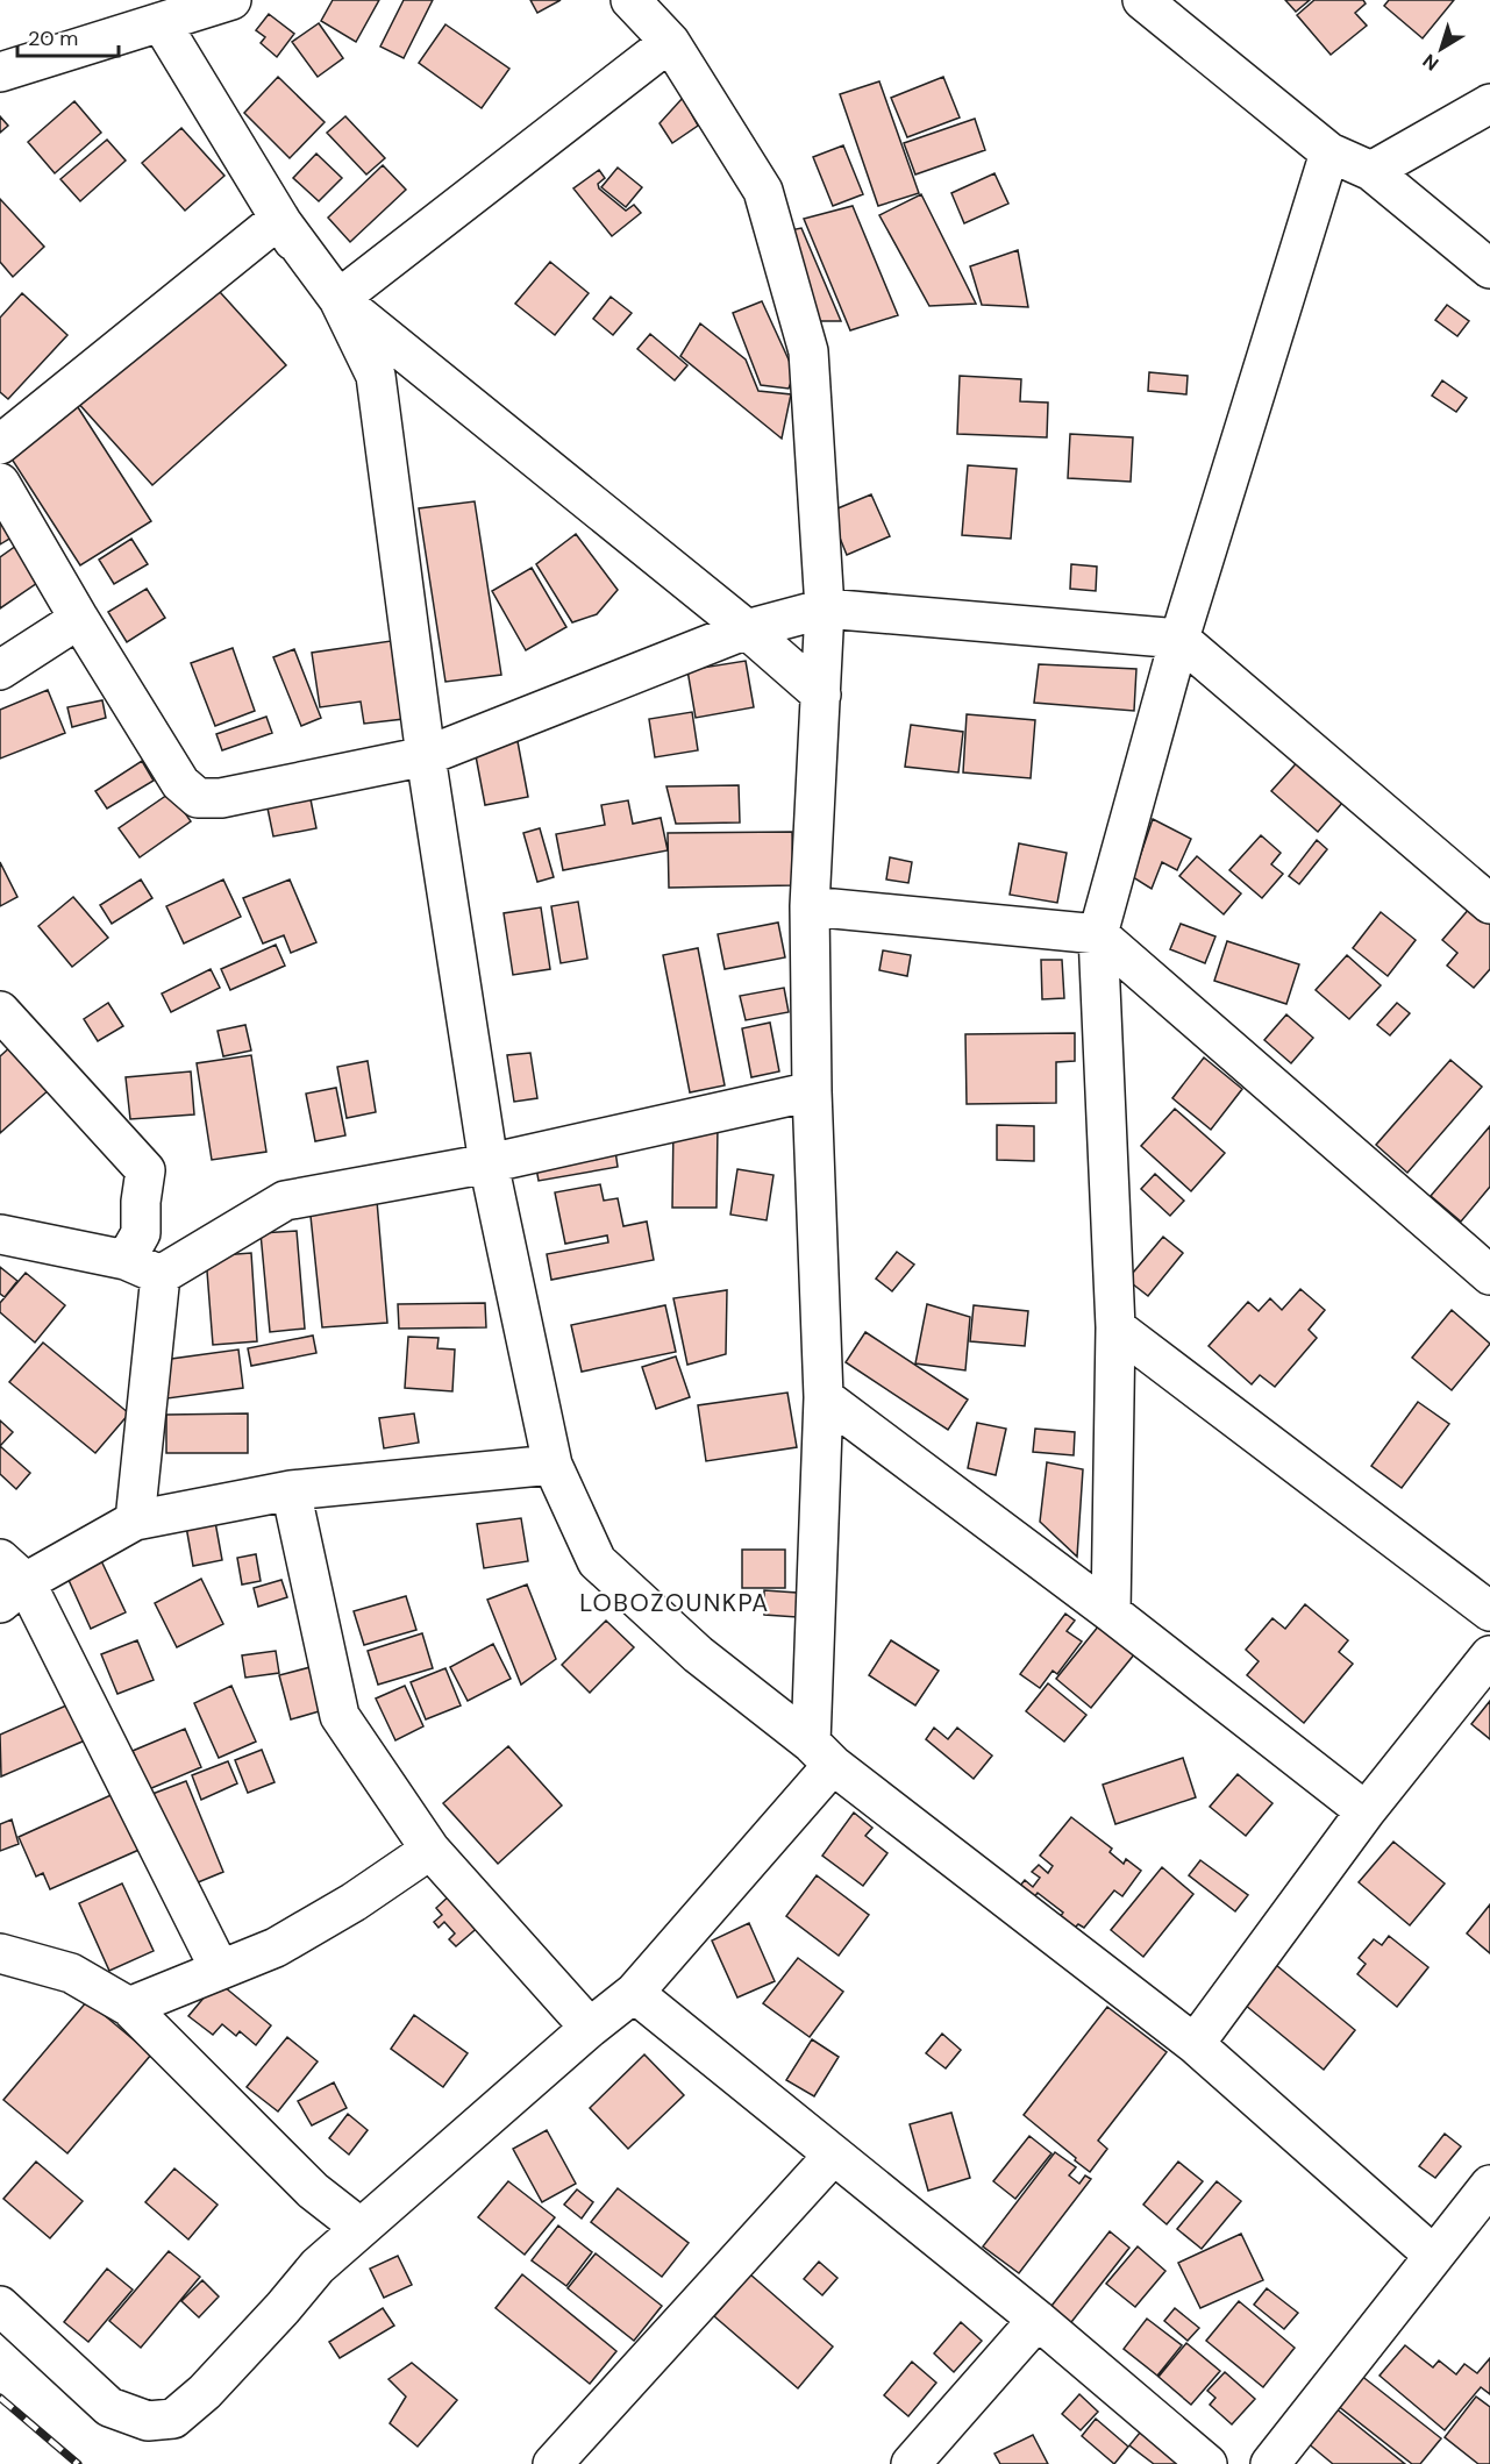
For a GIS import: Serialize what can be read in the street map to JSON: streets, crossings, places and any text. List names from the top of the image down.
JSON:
{
  "districts": ["LOBOZOUNKPA"],
  "scale_bar": "20 m",
  "north": "bottom left"
}
